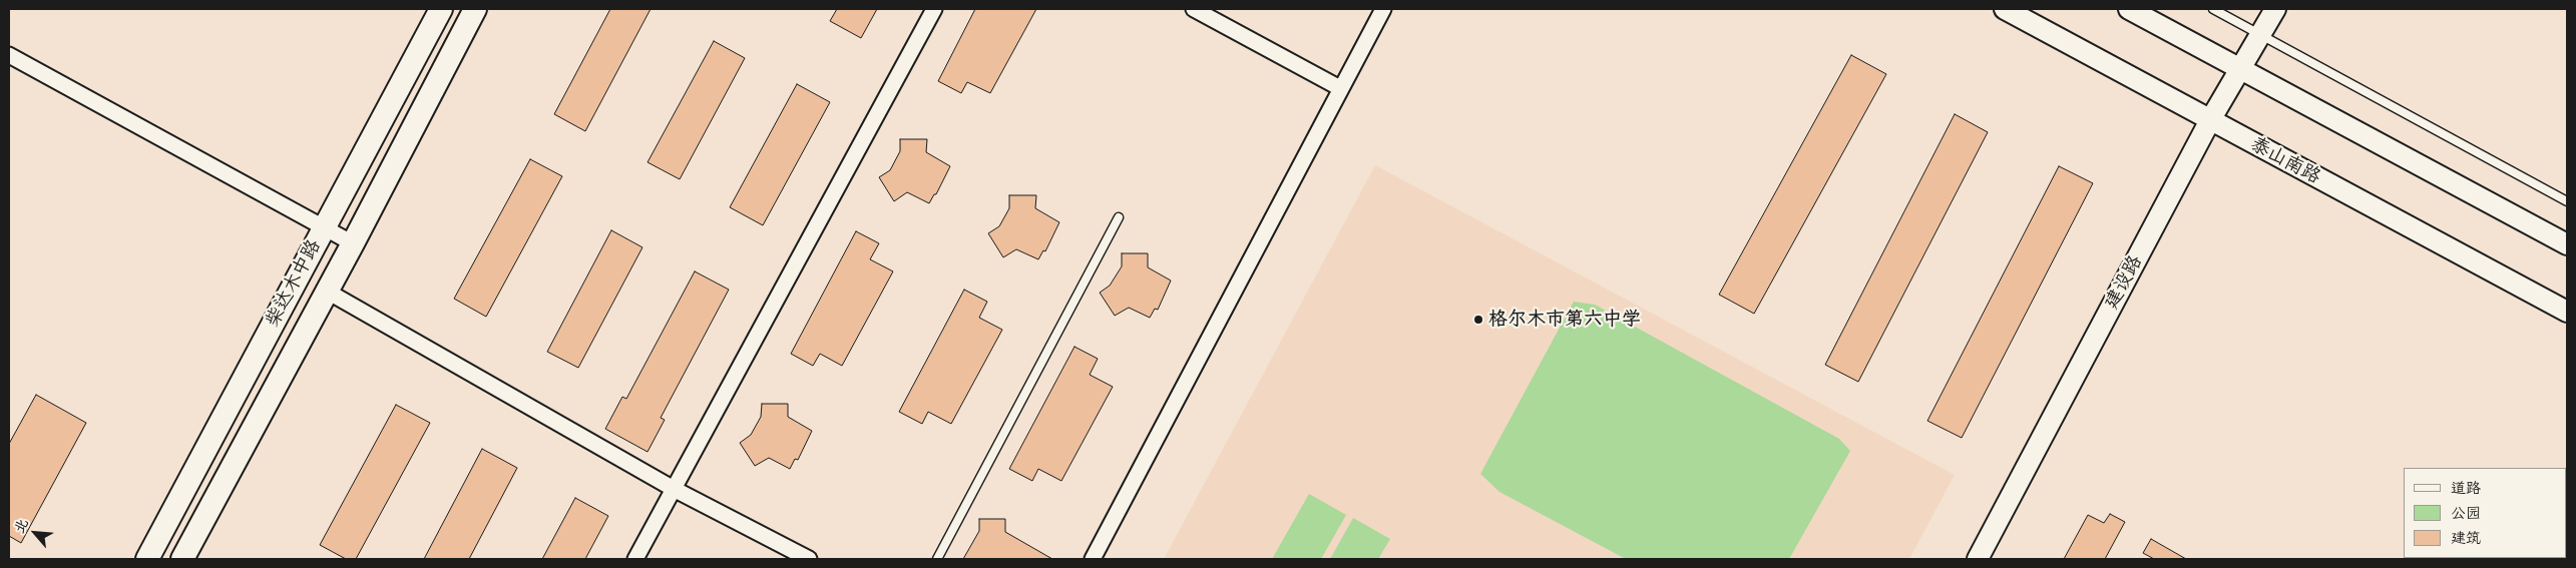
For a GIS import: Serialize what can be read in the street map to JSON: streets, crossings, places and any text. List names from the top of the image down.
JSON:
{
  "streets": {
    "main road": ["柴达木中路"],
    "street": ["泰山南路", "建设路"]
  },
  "crossings": [
    ["泰山南路", "建设路"]
  ],
  "places": ["格尔木市第六中学"],
  "legend": ["道路", "公园", "建筑"],
  "north": "top left"
}
